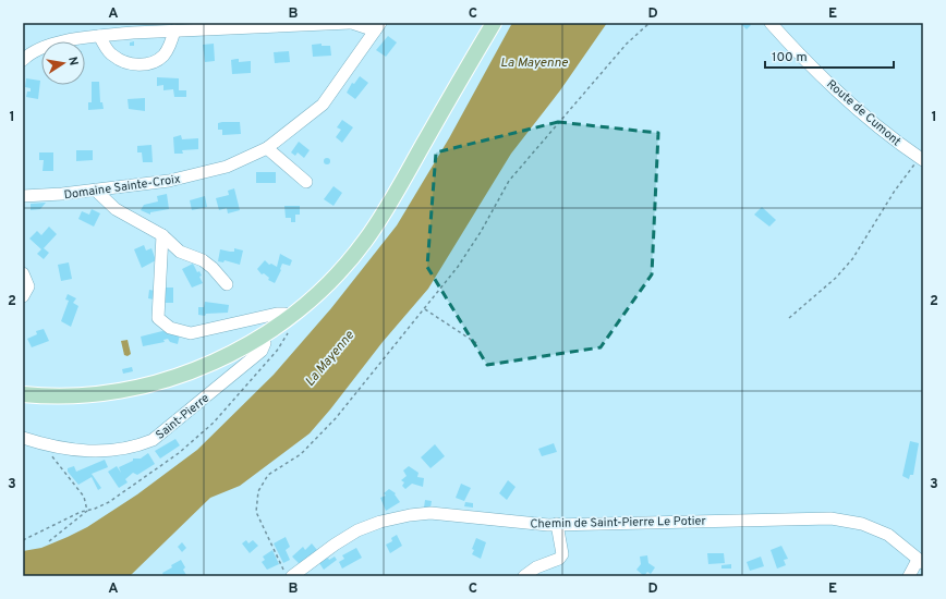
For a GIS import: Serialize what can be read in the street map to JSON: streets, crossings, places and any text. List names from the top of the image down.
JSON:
{
  "streets": {
    "street": [
      "Route de Cumont",
      "Domaine Sainte-Croix",
      "Saint-Pierre",
      "Chemin de Saint-Pierre Le Potier"
    ]
  },
  "water": ["La Mayenne"],
  "scale_bar": "100 m",
  "north": "right",
  "grid": {
    "columns": [
      "A",
      "B",
      "C",
      "D",
      "E"
    ],
    "rows": ["1", "2", "3"]
  }
}
